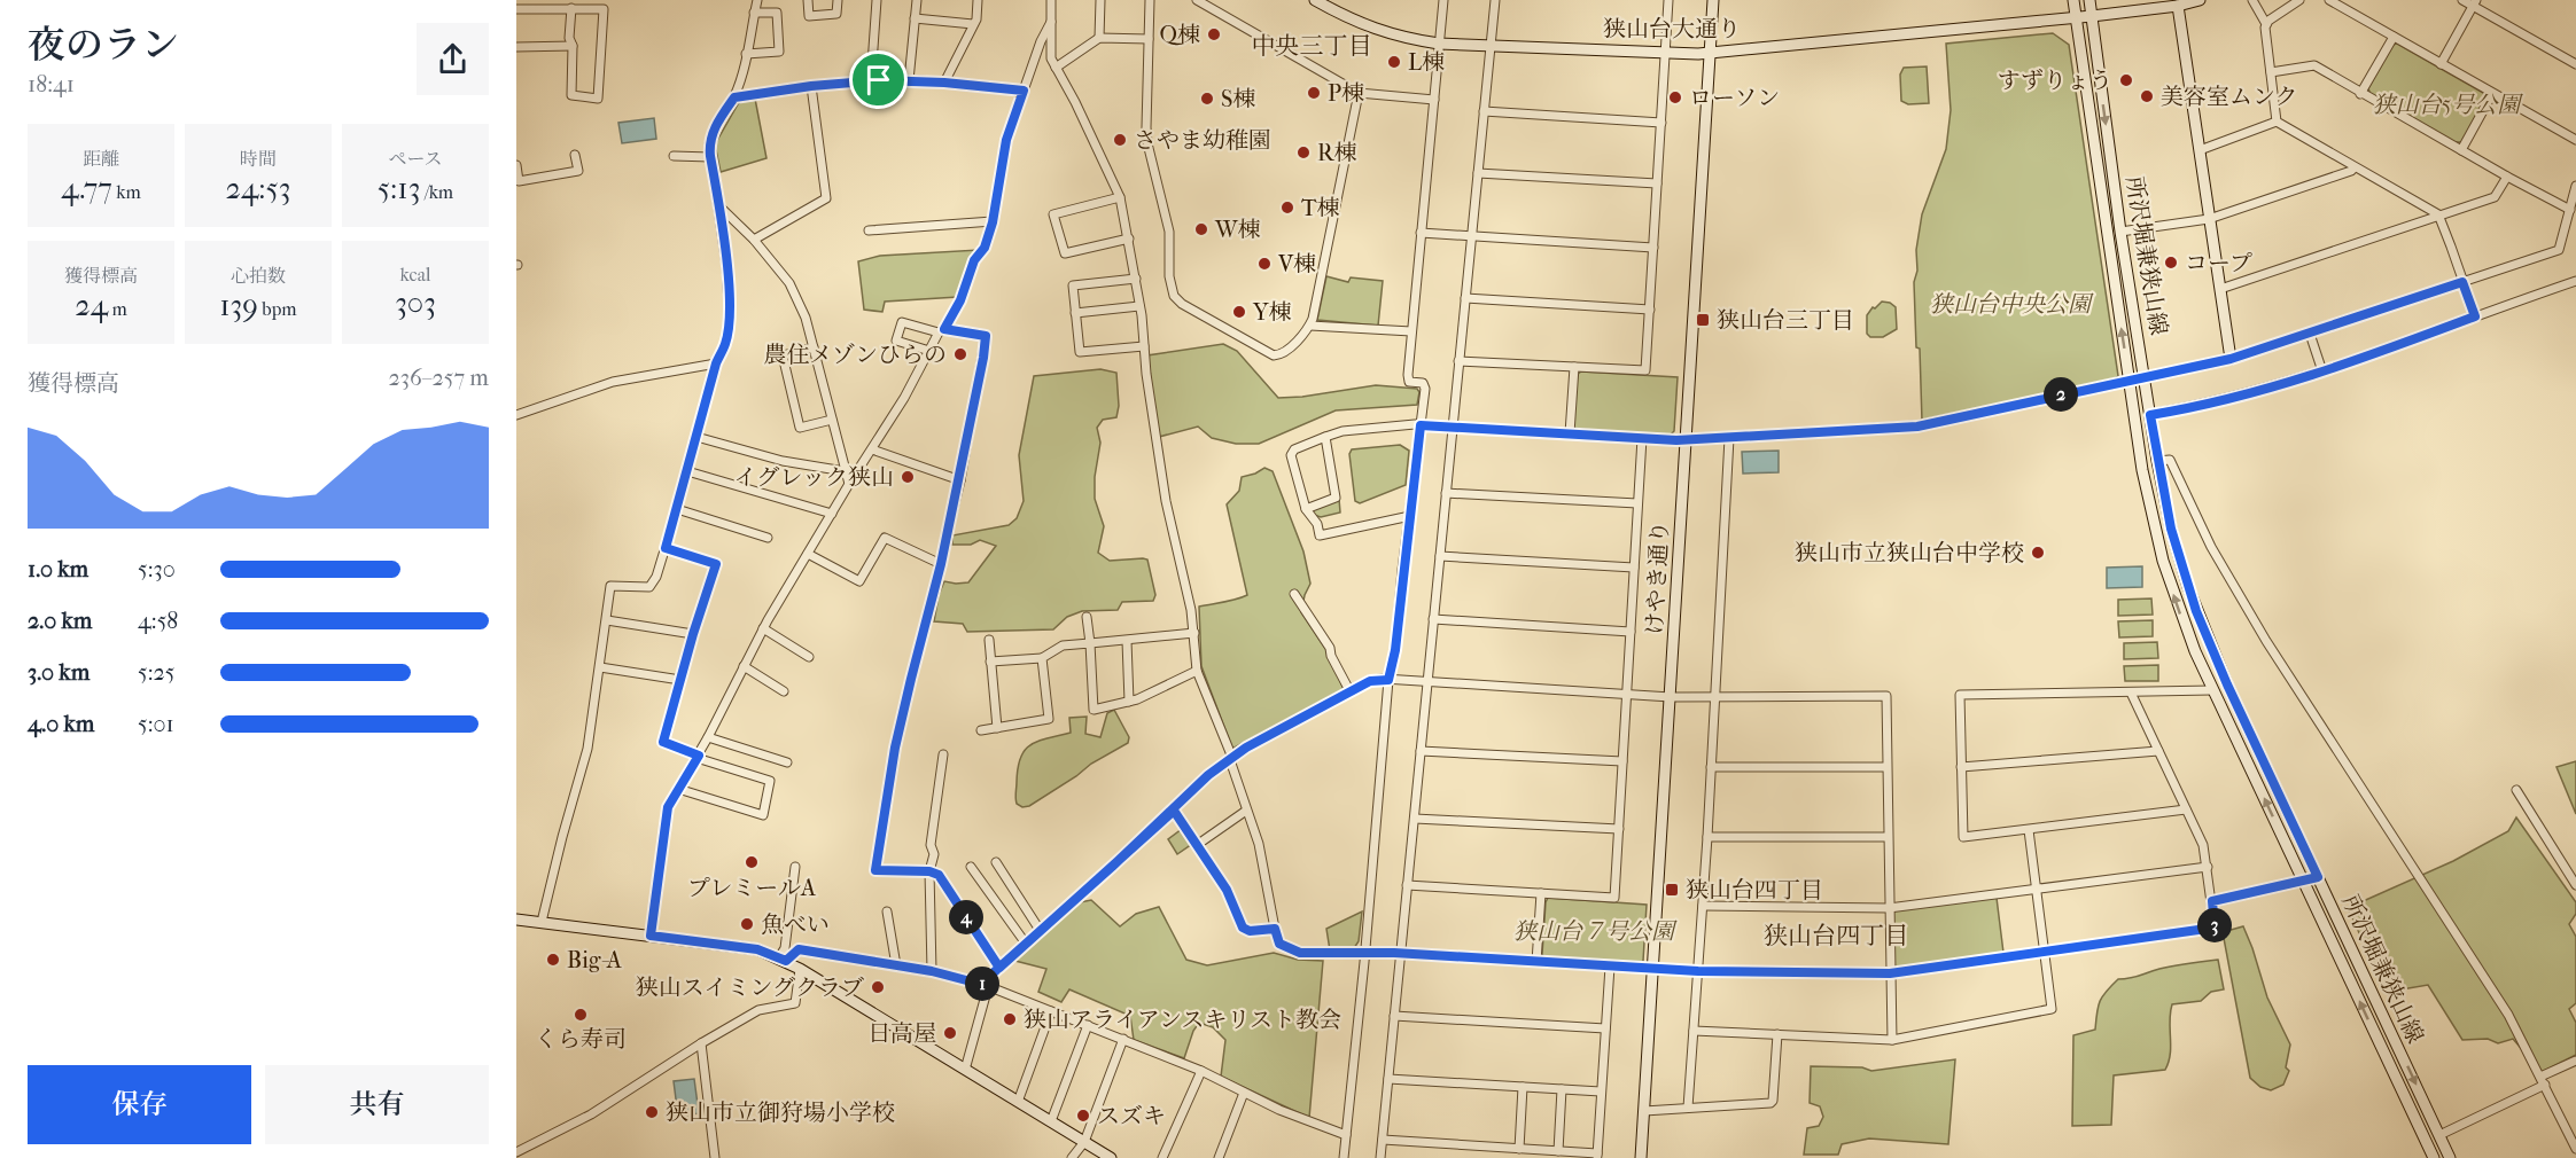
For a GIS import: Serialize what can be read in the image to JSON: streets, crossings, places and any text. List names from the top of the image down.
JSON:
{
  "streets": {
    "street": ["狭山台大通り", "所沢堀兼狭山線", "けやき通り"]
  },
  "crossings": [
    ["狭山台大通り", "所沢堀兼狭山線"],
    ["狭山台大通り", "けやき通り"]
  ],
  "districts": ["中央三丁目", "狭山台四丁目"],
  "parks": ["狭山台5号公園", "狭山台中央公園", "狭山台７号公園"],
  "places": {
    "other": [
      "Q棟",
      "L棟",
      "すずりょう",
      "P棟",
      "美容室ムンク",
      "ローソン",
      "S棟",
      "さやま幼稚園",
      "R棟",
      "T棟",
      "W棟",
      "コープ",
      "V棟",
      "Y棟",
      "農住メゾンひらの",
      "イグレック狭山",
      "狭山市立狭山台中学校",
      "プレミールA",
      "魚べい",
      "Big-A",
      "狭山スイミングクラブ",
      "くら寿司",
      "狭山アライアンスキリスト教会",
      "日高屋",
      "狭山市立御狩場小学校",
      "スズキ"
    ],
    "transit": ["狭山台三丁目", "狭山台四丁目"]
  },
  "page": {
    "heading": ["夜のラン", "18:41"],
    "stats": [
      ["距離", "4.77 km"],
      ["時間", "24:53"],
      ["ペース", "5:13 /km"],
      ["獲得標高", "24 m"],
      ["心拍数", "139 bpm"],
      ["kcal", "303"]
    ],
    "chart": ["獲得標高", "236–257 m"],
    "pins": [
      "2",
      "4",
      "3",
      "1"
    ],
    "list": [
      {
        "name": "1.0 km",
        "note": "5:30"
      },
      {
        "name": "2.0 km",
        "note": "4:58"
      },
      {
        "name": "3.0 km",
        "note": "5:25"
      },
      {
        "name": "4.0 km",
        "note": "5:01"
      }
    ],
    "buttons": ["保存", "共有"]
  }
}
